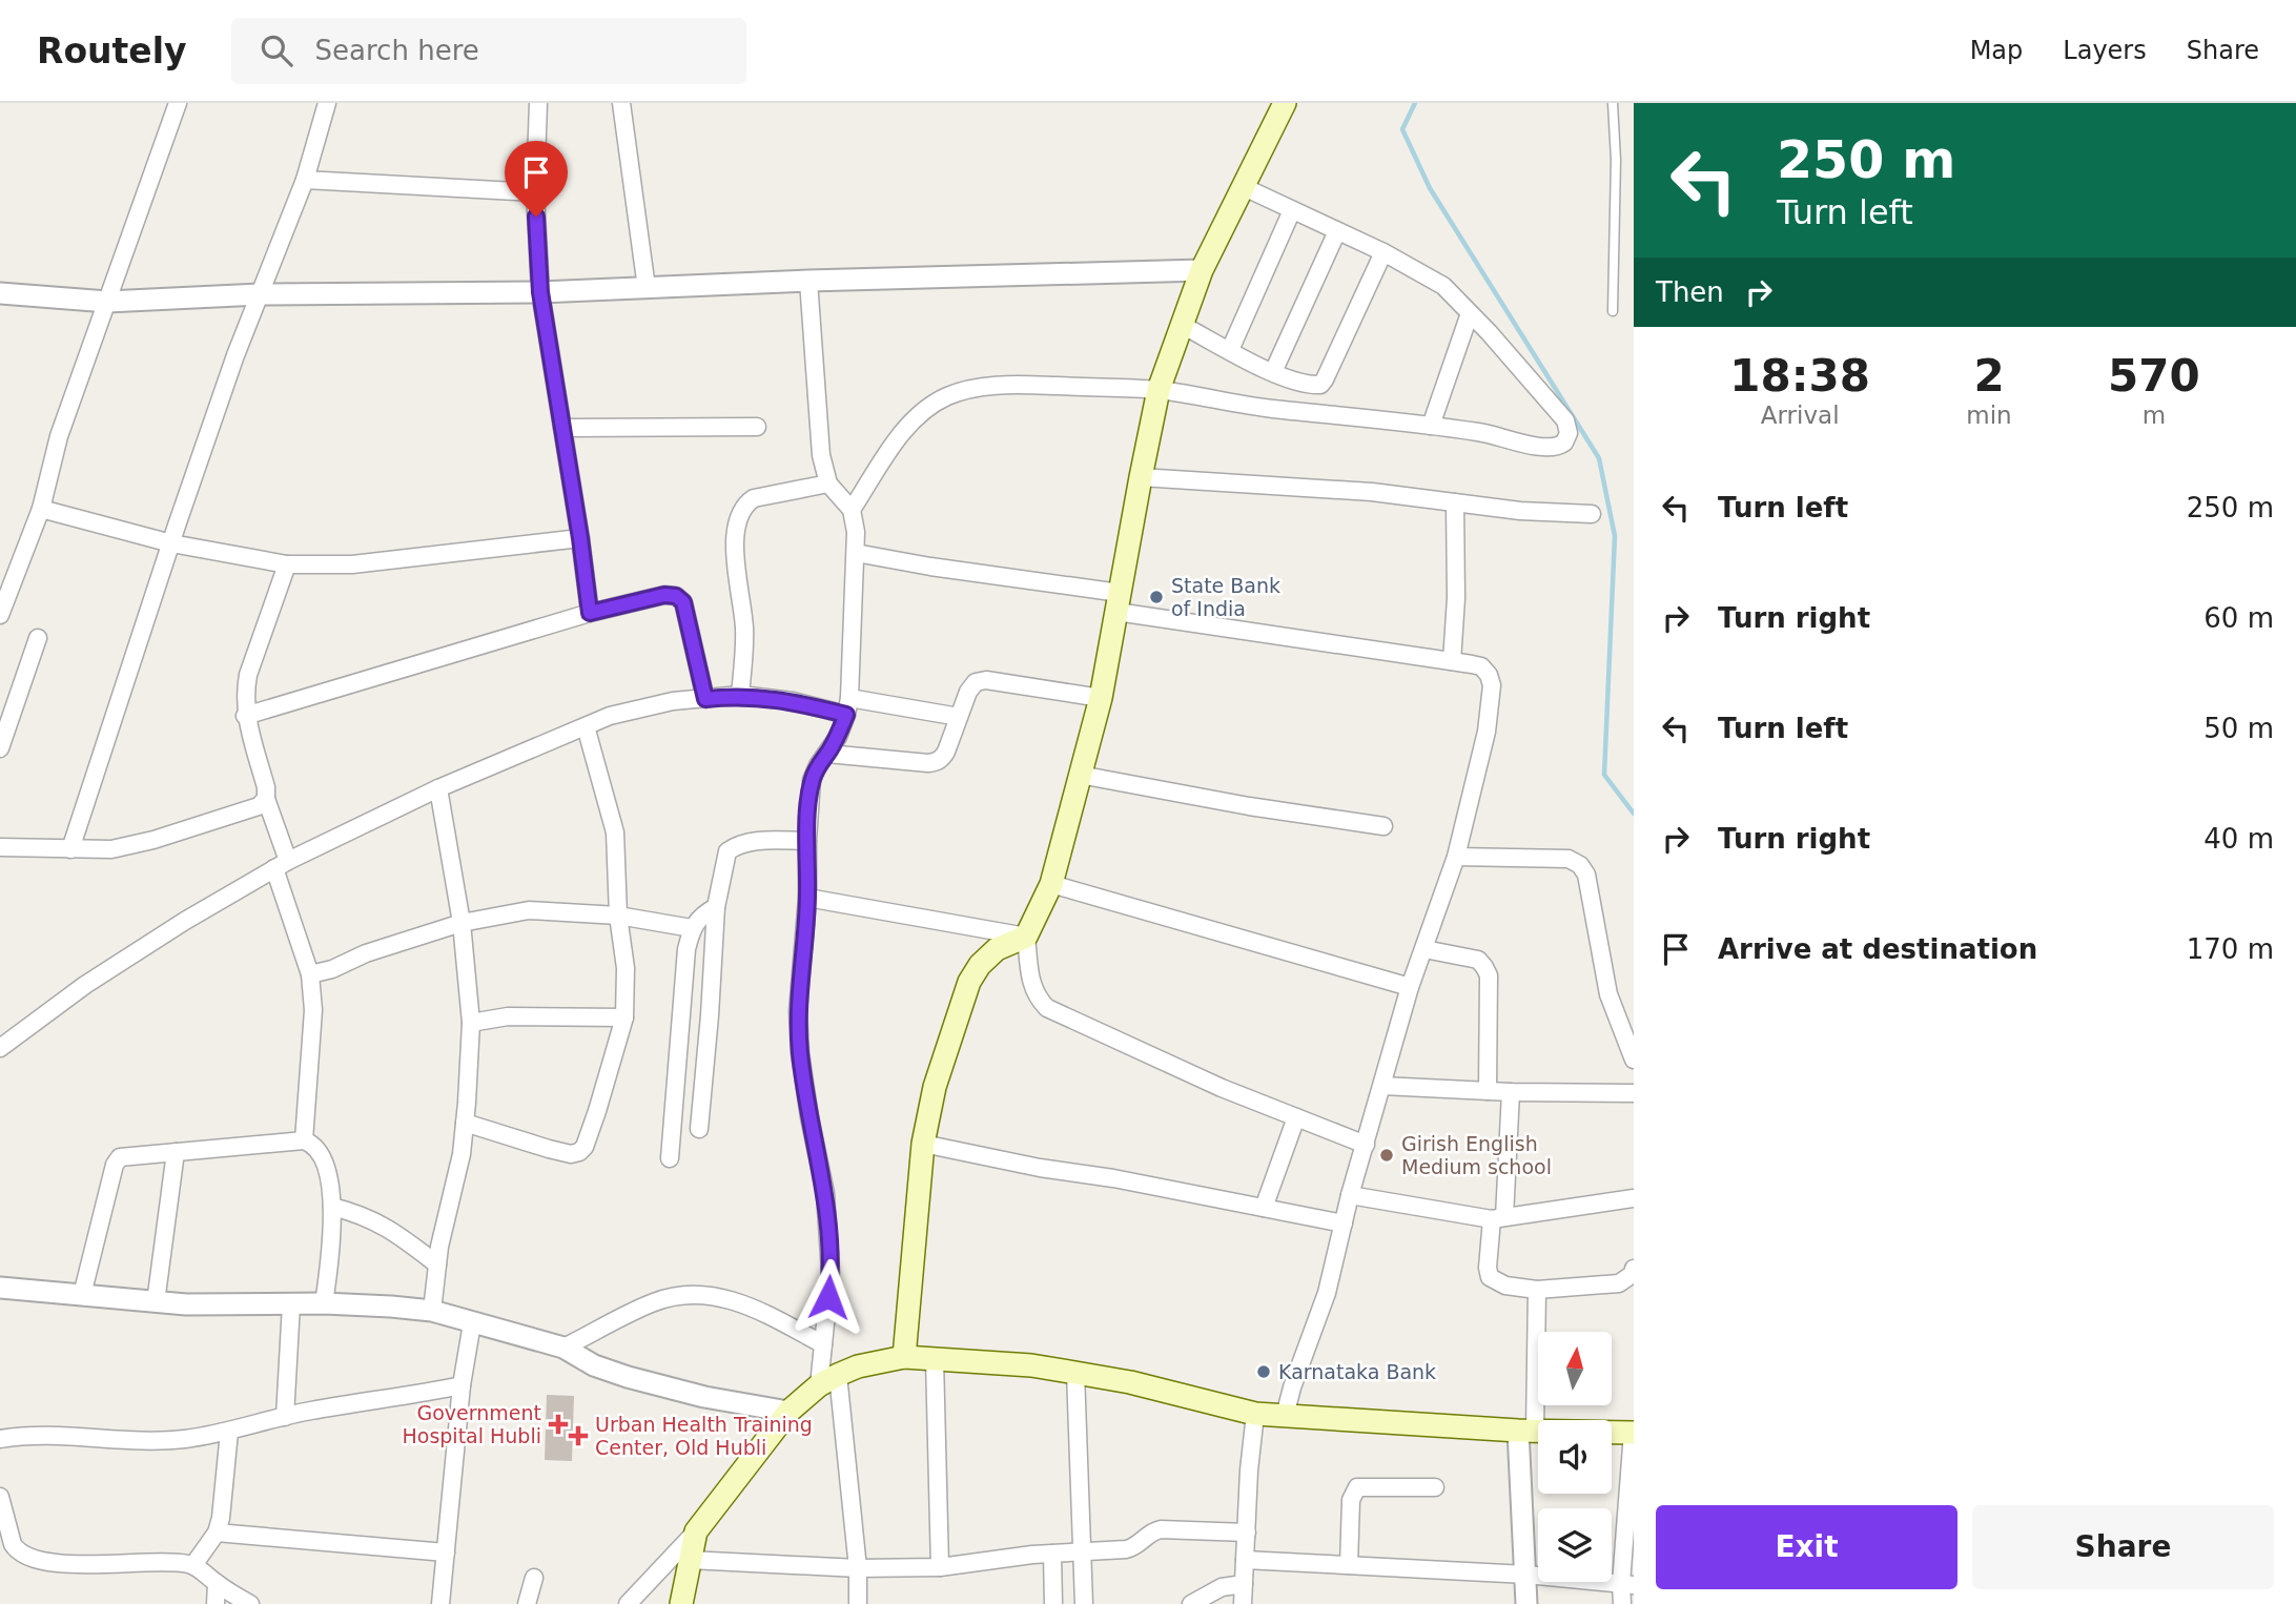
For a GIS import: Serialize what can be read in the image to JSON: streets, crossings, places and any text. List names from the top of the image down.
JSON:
{
  "places": {
    "other": ["State Bank of India", "Girish English Medium school", "Karnataka Bank"],
    "health": ["Government Hospital Hubli", "Urban Health Training Center, Old Hubli"]
  },
  "north": "top",
  "page": {
    "header": "Routely",
    "search": "Search here",
    "nav": ["Map", "Layers", "Share"],
    "turn": ["250 m", "Turn left"],
    "then": "Then",
    "eta": [
      "18:38",
      "Arrival",
      "2",
      "min",
      "570",
      "m"
    ],
    "list": [
      {
        "name": "Turn left",
        "value": "250 m"
      },
      {
        "name": "Turn right",
        "value": "60 m"
      },
      {
        "name": "Turn left",
        "value": "50 m"
      },
      {
        "name": "Turn right",
        "value": "40 m"
      },
      {
        "name": "Arrive at destination",
        "value": "170 m"
      }
    ],
    "buttons": ["Exit", "Share"]
  }
}
